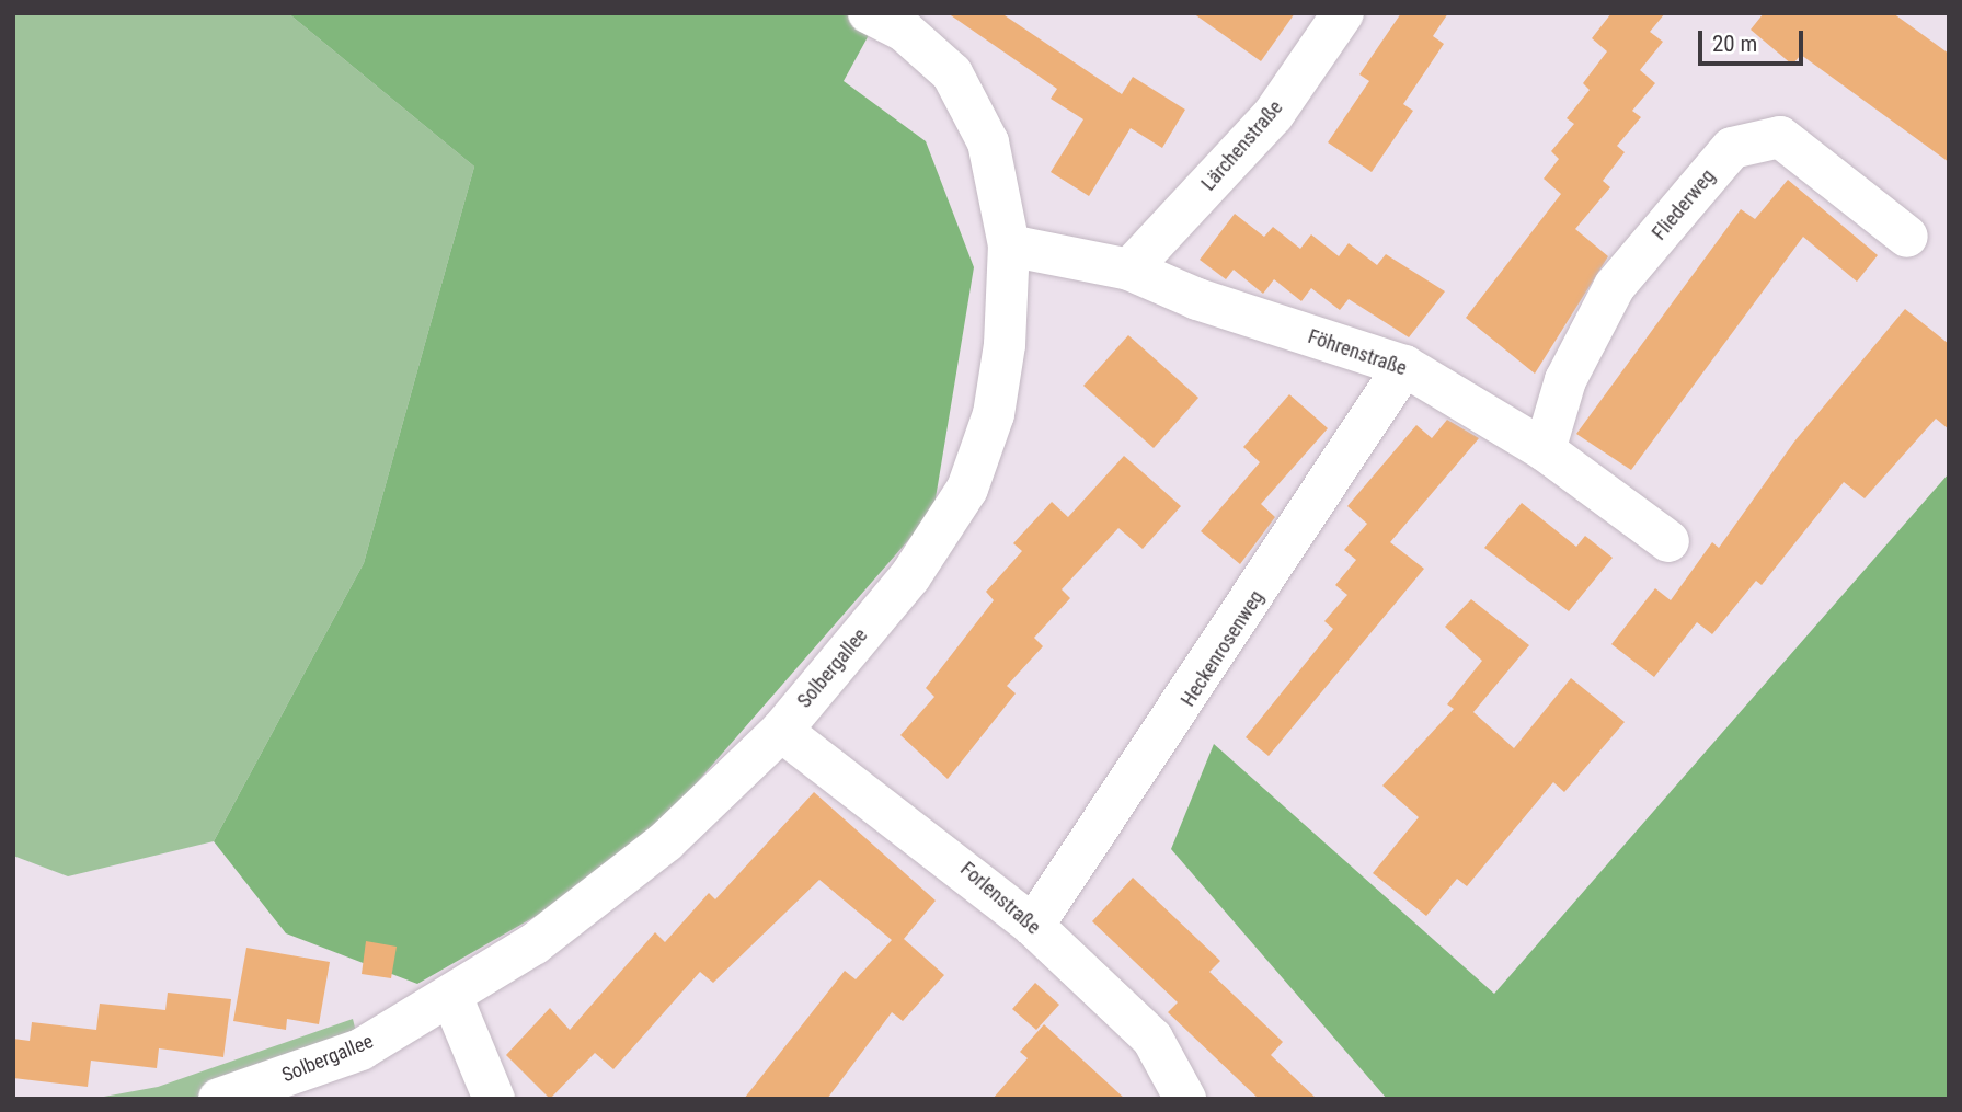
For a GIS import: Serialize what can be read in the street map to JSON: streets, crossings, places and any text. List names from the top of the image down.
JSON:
{
  "streets": {
    "street": [
      "Lärchenstraße",
      "Fliederweg",
      "Föhrenstraße",
      "Heckenrosenweg",
      "Solbergallee",
      "Forlenstraße"
    ]
  },
  "crossings": [
    ["Lärchenstraße", "Föhrenstraße"],
    ["Fliederweg", "Föhrenstraße"],
    ["Föhrenstraße", "Heckenrosenweg"],
    ["Föhrenstraße", "Solbergallee"],
    ["Heckenrosenweg", "Forlenstraße"],
    ["Solbergallee", "Forlenstraße"]
  ],
  "scale_bar": "20 m"
}
